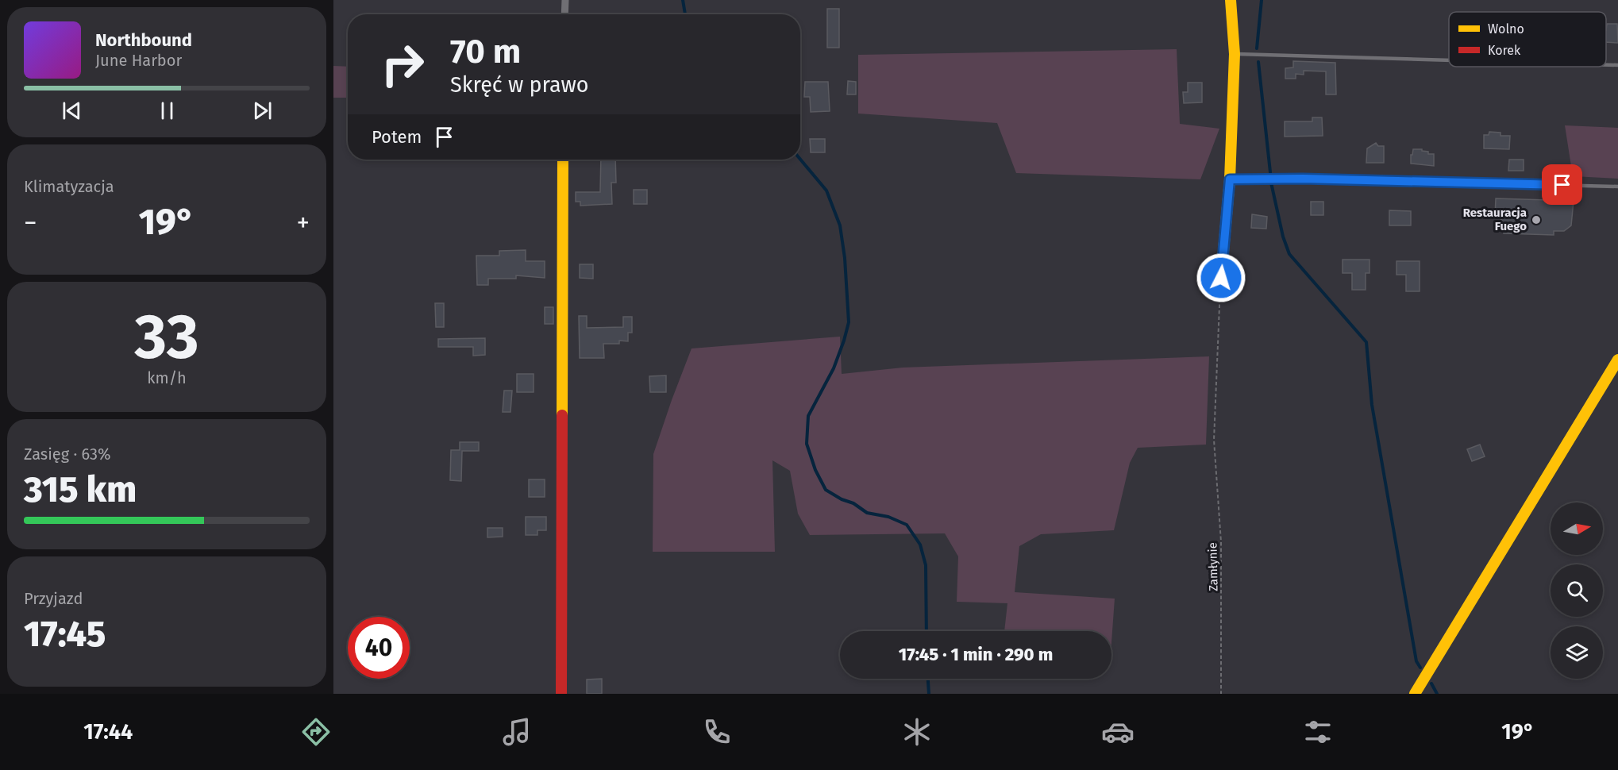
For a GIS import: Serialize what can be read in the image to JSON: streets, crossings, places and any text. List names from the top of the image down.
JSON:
{
  "streets": {
    "path": ["Zamłynie"]
  },
  "places": ["Restauracja Fuego"],
  "legend": ["Wolno", "Korek"],
  "north": "right",
  "page": {
    "turn": ["70 m", "Skręć w prawo"],
    "song": ["Northbound", "June Harbor"],
    "then": "Potem",
    "tile": [
      "Klimatyzacja",
      ["33", "km/h"],
      ["Zasięg · 63%", "315 km"],
      ["Przyjazd", "17:45"]
    ],
    "heat": ["−", "19°", "+"],
    "limit": "40",
    "trip": "17:45 · 1 min · 290 m",
    "tabs": ["17:44", "19°"]
  }
}
